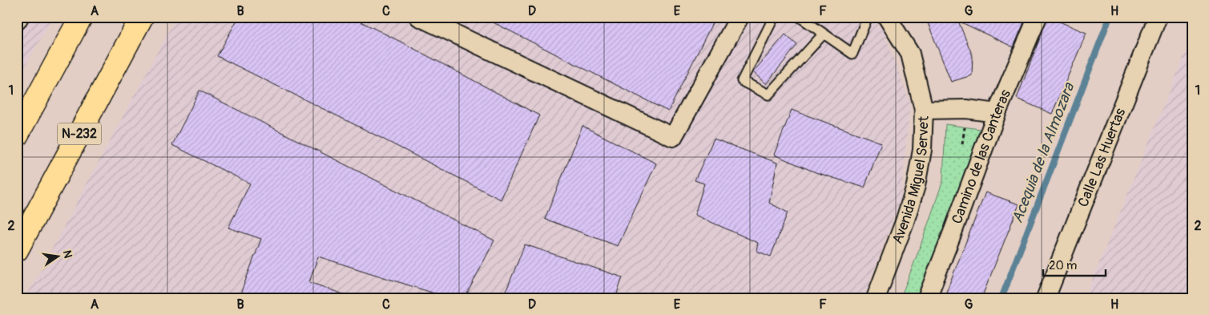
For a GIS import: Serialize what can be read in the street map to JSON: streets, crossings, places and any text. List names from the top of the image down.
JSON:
{
  "streets": {
    "highway": ["N-232"],
    "street": ["Camino de las Canteras", "Calle Las Huertas", "Avenida Miguel Servet"]
  },
  "water": ["Acequia de la Almozara"],
  "scale_bar": "20 m",
  "north": "right",
  "grid": {
    "columns": [
      "A",
      "B",
      "C",
      "D",
      "E",
      "F",
      "G",
      "H"
    ],
    "rows": ["1", "2"]
  }
}
